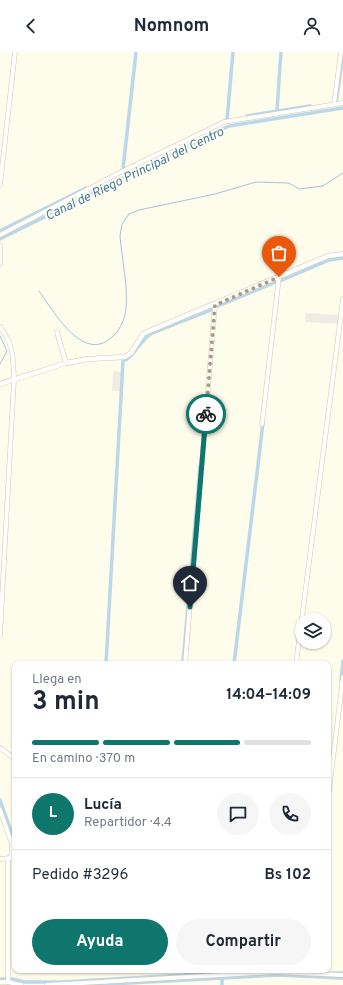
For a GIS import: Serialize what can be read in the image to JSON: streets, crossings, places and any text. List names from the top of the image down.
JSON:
{
  "water": ["Canal de Riego Principal del Centro"],
  "page": {
    "header": "Nomnom",
    "heading": ["3 min", "Llega en", "14:04–14:09"],
    "panel": [
      "Lucía",
      "Repartidor · 4.4",
      "Pedido #3296",
      "Bs 102"
    ],
    "bar": "En camino · 370 m",
    "round": "L",
    "buttons": ["Ayuda", "Compartir"]
  }
}
